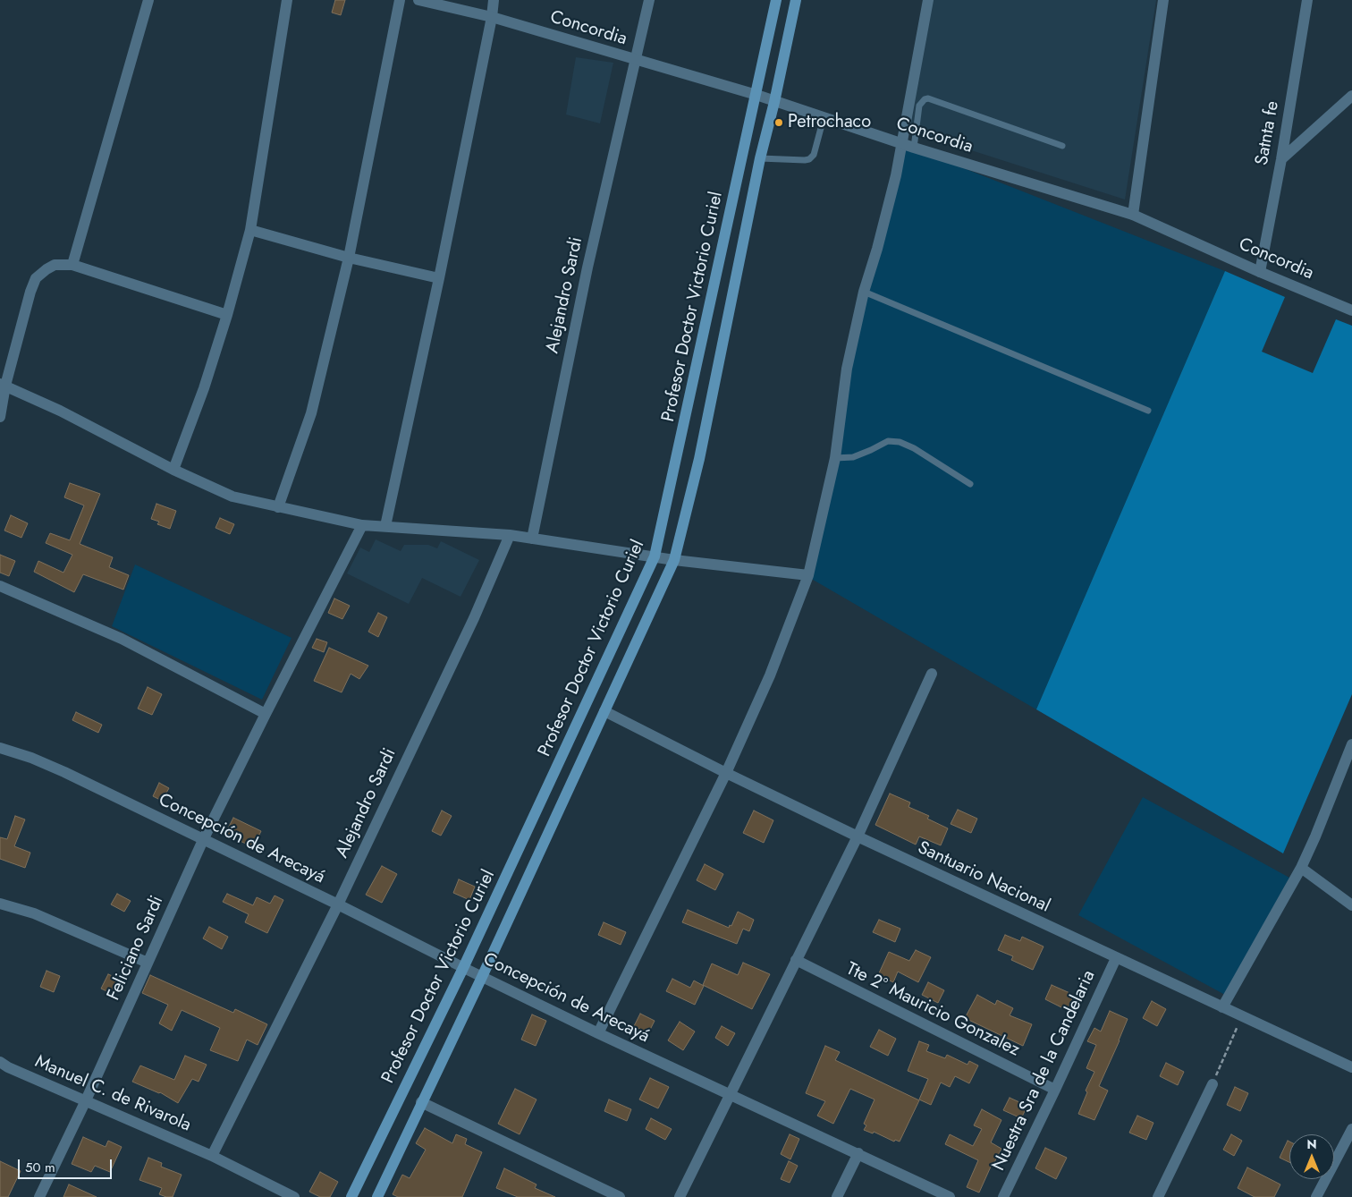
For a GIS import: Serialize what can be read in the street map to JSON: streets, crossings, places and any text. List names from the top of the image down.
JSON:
{
  "streets": {
    "main road": ["Profesor Doctor Victorio Curiel"],
    "street": [
      "Concordia",
      "Satnta fe",
      "Alejandro Sardi",
      "Concepción de Arecayá",
      "Santuario Nacional",
      "Feliciano Sardi",
      "Tte 2° Mauricio Gonzalez",
      "Nuestra Sra de la Candelaria",
      "Manuel C. de Rivarola"
    ]
  },
  "crossings": [
    ["Concordia", "Satnta fe"],
    ["Concordia", "Alejandro Sardi"],
    ["Concordia", "Profesor Doctor Victorio Curiel"],
    ["Alejandro Sardi", "Concepción de Arecayá"],
    ["Alejandro Sardi", "Manuel C. de Rivarola"],
    ["Profesor Doctor Victorio Curiel", "Concepción de Arecayá"],
    ["Profesor Doctor Victorio Curiel", "Santuario Nacional"],
    ["Concepción de Arecayá", "Feliciano Sardi"],
    ["Santuario Nacional", "Nuestra Sra de la Candelaria"],
    ["Feliciano Sardi", "Manuel C. de Rivarola"],
    ["Tte 2° Mauricio Gonzalez", "Nuestra Sra de la Candelaria"]
  ],
  "places": ["Petrochaco"],
  "scale_bar": "50 m",
  "north": "top"
}
